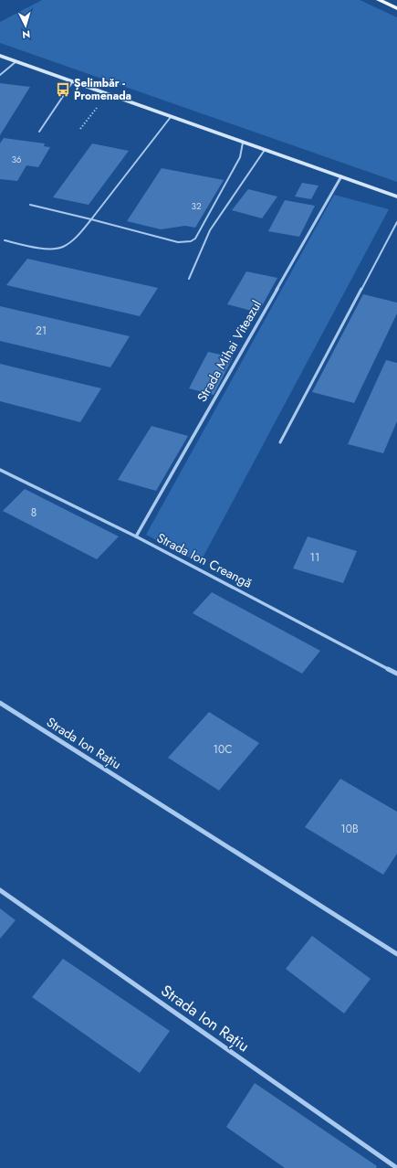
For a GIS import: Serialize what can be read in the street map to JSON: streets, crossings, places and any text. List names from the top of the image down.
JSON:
{
  "streets": {
    "street": ["Strada Mihai Viteazul", "Strada Ion Creangă", "Strada Ion Rațiu"]
  },
  "crossings": [
    ["Strada Mihai Viteazul", "Strada Ion Creangă"]
  ],
  "places": {
    "bus stop": ["Șelimbăr - Promenada"]
  },
  "house_numbers": [
    "36",
    "32",
    "21",
    "8",
    "11",
    "10C",
    "10B"
  ],
  "north": "bottom"
}
